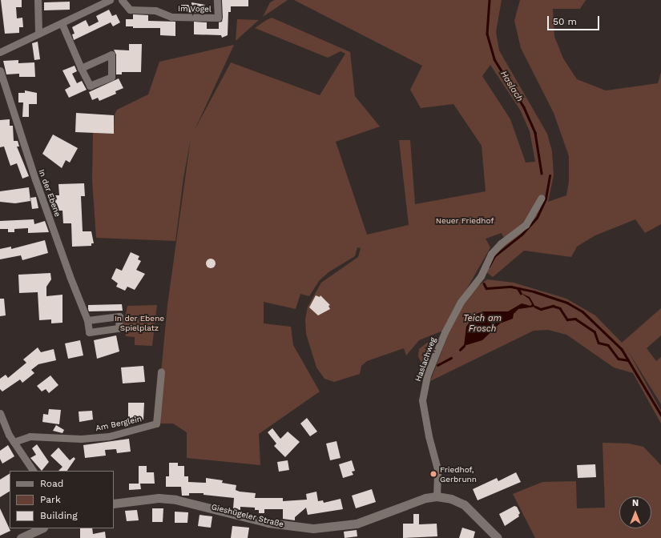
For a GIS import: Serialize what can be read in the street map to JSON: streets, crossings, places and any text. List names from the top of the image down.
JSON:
{
  "streets": {
    "street": [
      "Im Vogel",
      "In der Ebene",
      "Haslachweg",
      "Am Berglein",
      "Gieshügeler Straße"
    ]
  },
  "crossings": [
    ["Haslachweg", "Gieshügeler Straße"]
  ],
  "water": ["Haslach", "Teich am Frosch"],
  "parks": ["Neuer Friedhof", "In der Ebene Spielplatz"],
  "places": ["Friedhof, Gerbrunn"],
  "legend": ["Road", "Park", "Building"],
  "scale_bar": "50 m",
  "north": "top"
}
